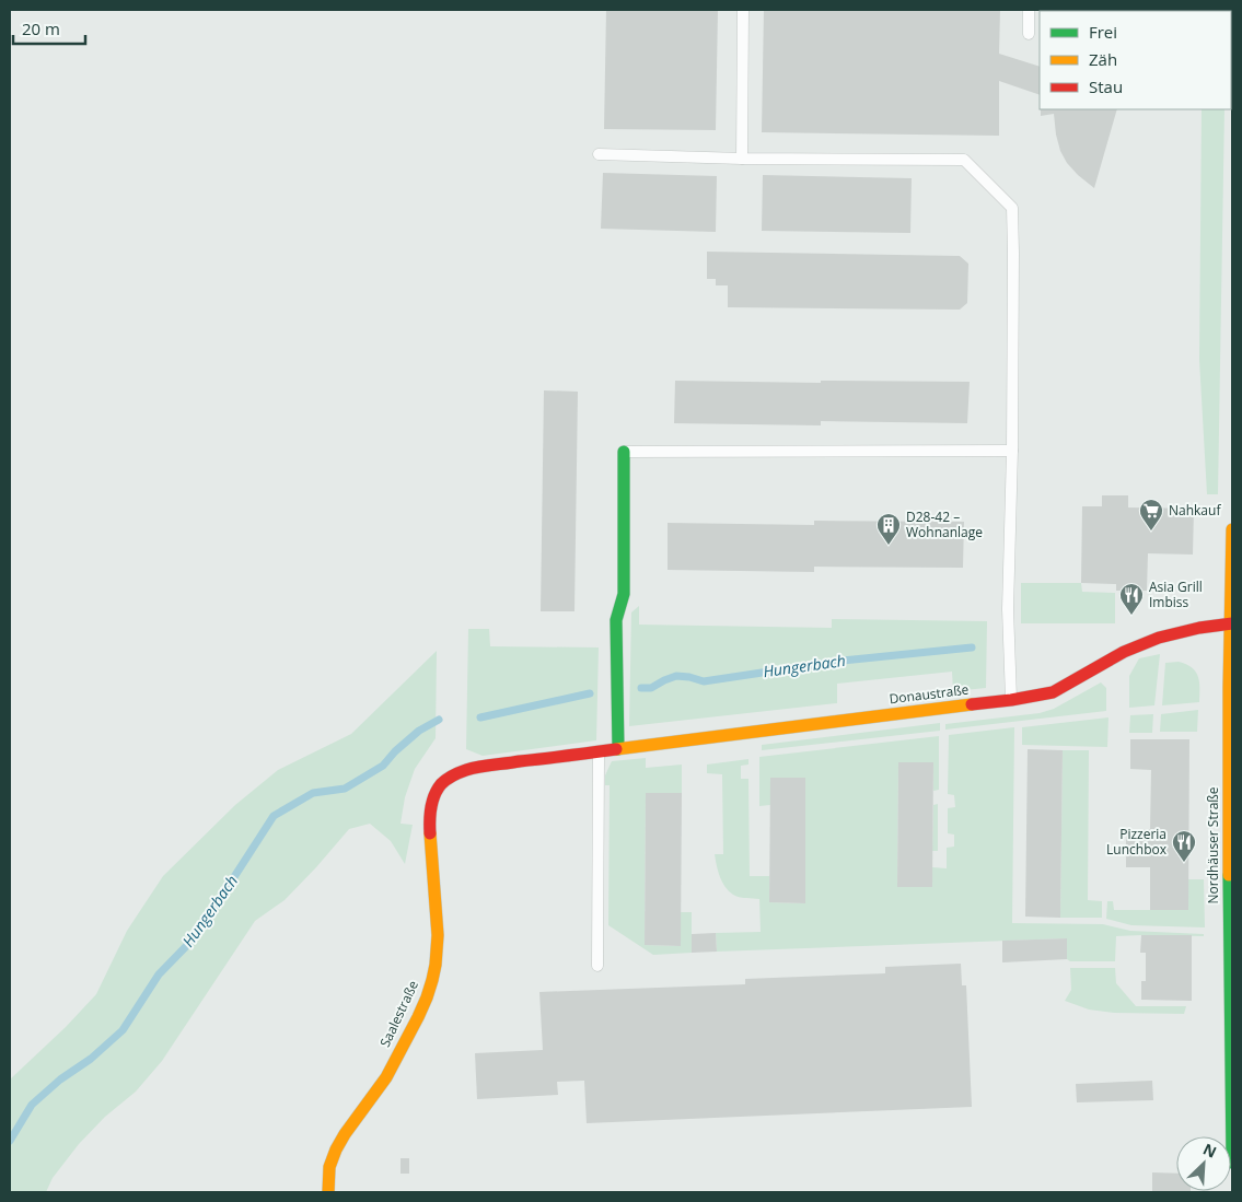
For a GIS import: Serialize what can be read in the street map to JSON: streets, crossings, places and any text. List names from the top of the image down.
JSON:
{
  "streets": {
    "street": ["Donaustraße", "Nordhäuser Straße", "Saalestraße"]
  },
  "crossings": [
    ["Donaustraße", "Nordhäuser Straße"],
    ["Donaustraße", "Saalestraße"]
  ],
  "water": ["Hungerbach"],
  "places": {
    "supermarket": ["Nahkauf"],
    "building": ["D28-42 – Wohnanlage"],
    "restaurant": ["Asia Grill Imbiss", "Pizzeria Lunchbox"]
  },
  "legend": ["Frei", "Zäh", "Stau"],
  "scale_bar": "20 m",
  "north": "top right"
}
